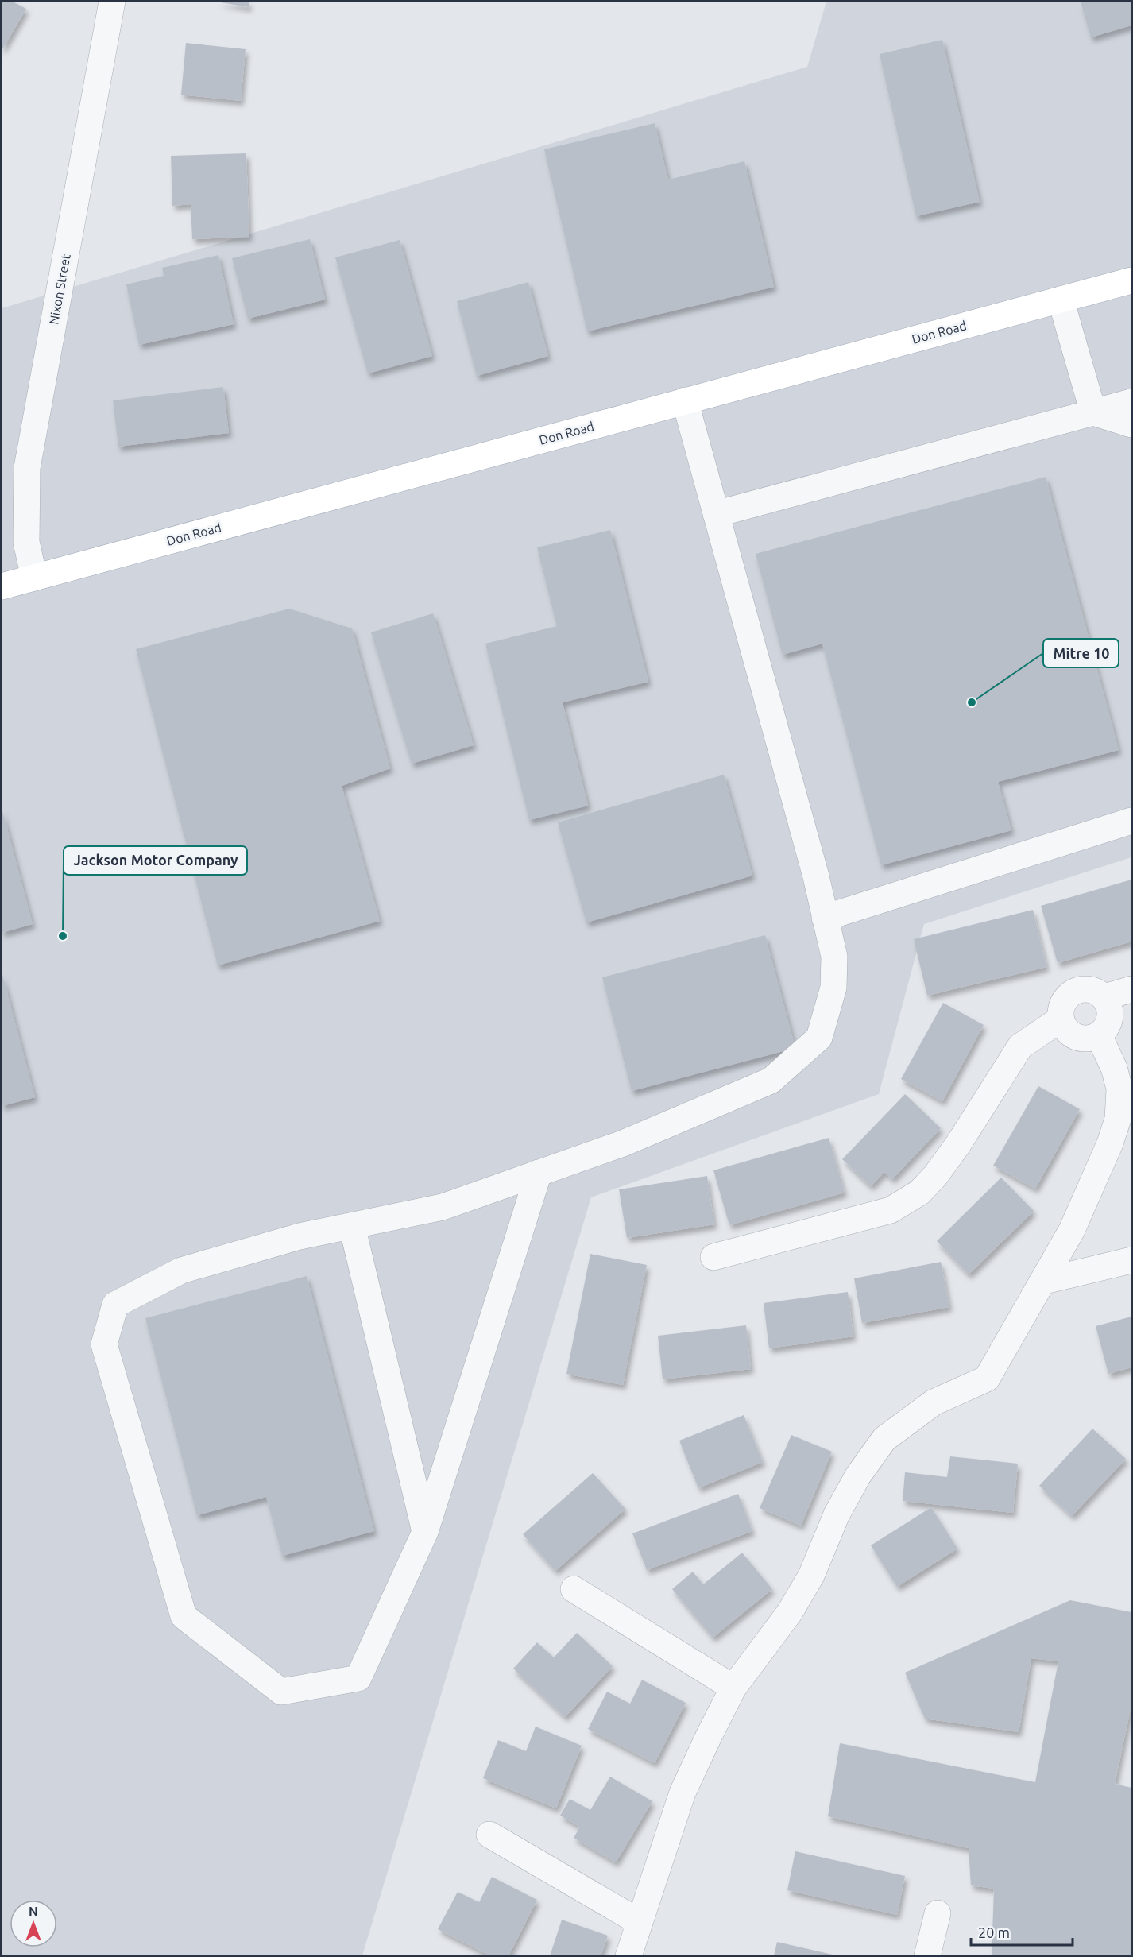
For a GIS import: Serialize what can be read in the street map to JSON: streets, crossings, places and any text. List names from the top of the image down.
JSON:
{
  "streets": {
    "main road": ["Don Road"],
    "street": ["Nixon Street"]
  },
  "crossings": [
    ["Nixon Street", "Don Road"]
  ],
  "places": ["Mitre 10", "Jackson Motor Company"],
  "scale_bar": "20 m",
  "north": "top"
}
